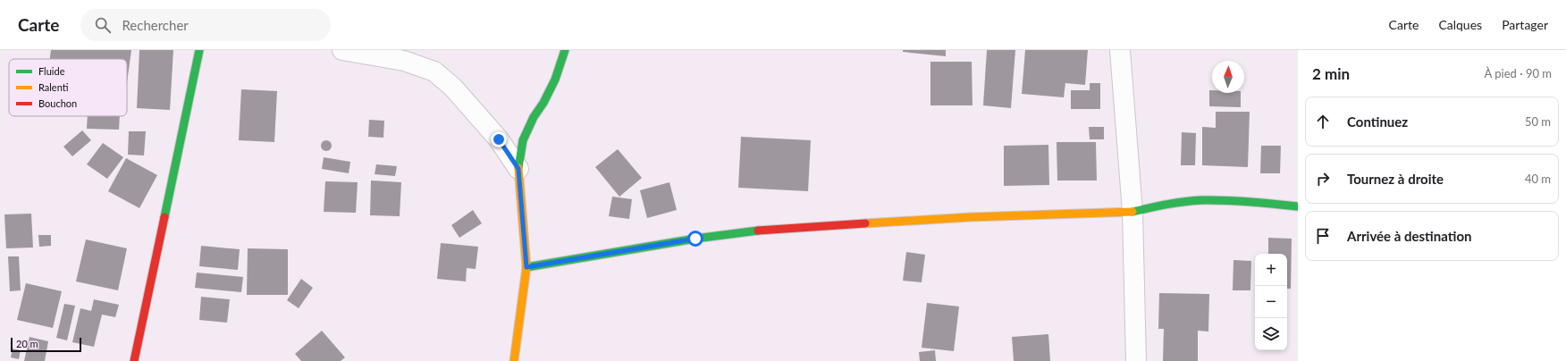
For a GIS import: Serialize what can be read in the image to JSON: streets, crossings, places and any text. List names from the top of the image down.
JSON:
{
  "legend": ["Fluide", "Ralenti", "Bouchon"],
  "scale_bar": "20 m",
  "north": "top",
  "page": {
    "header": "Carte",
    "search": "Rechercher",
    "nav": ["Carte", "Calques", "Partager"],
    "heading": ["2 min", "À pied · 90 m"],
    "list": [
      ["Continuez", "50 m"],
      ["Tournez à droite", "40 m"],
      "Arrivée à destination"
    ],
    "map_buttons": ["+", "−"],
    "scale": "20 m"
  }
}
